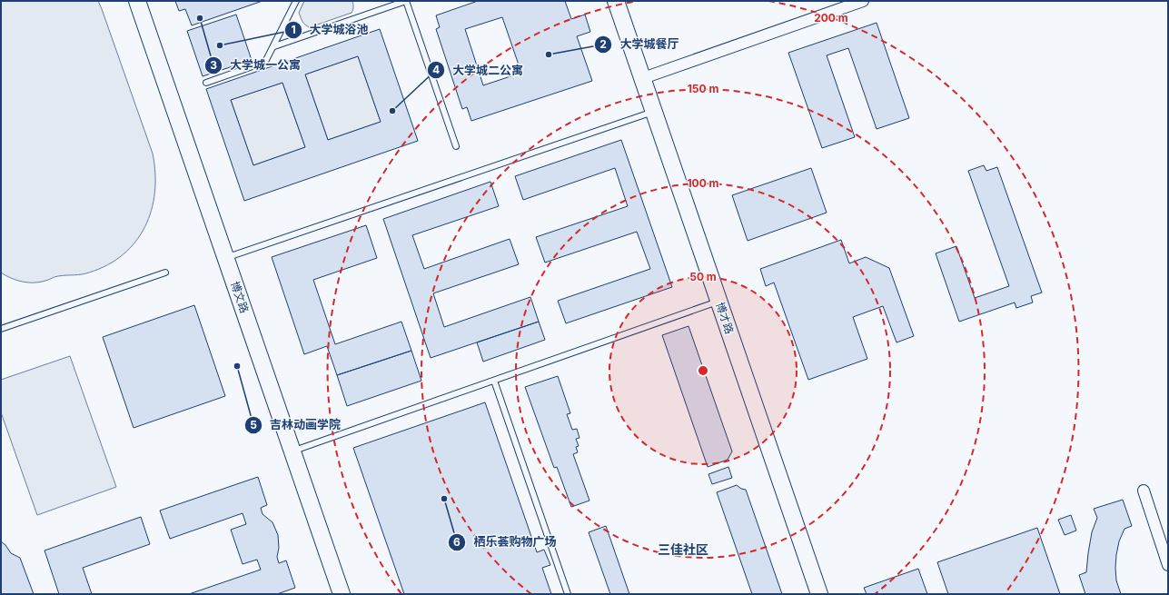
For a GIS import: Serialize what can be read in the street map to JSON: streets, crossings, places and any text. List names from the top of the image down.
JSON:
{
  "streets": {
    "street": ["博文路", "博才路"]
  },
  "districts": ["三佳社区"],
  "places": [
    "大学城一公寓",
    "大学城浴池",
    "大学城餐厅",
    "大学城二公寓",
    "吉林动画学院",
    "栖乐荟购物广场"
  ],
  "rings": [
    "200 m",
    "150 m",
    "100 m",
    "50 m"
  ]
}
